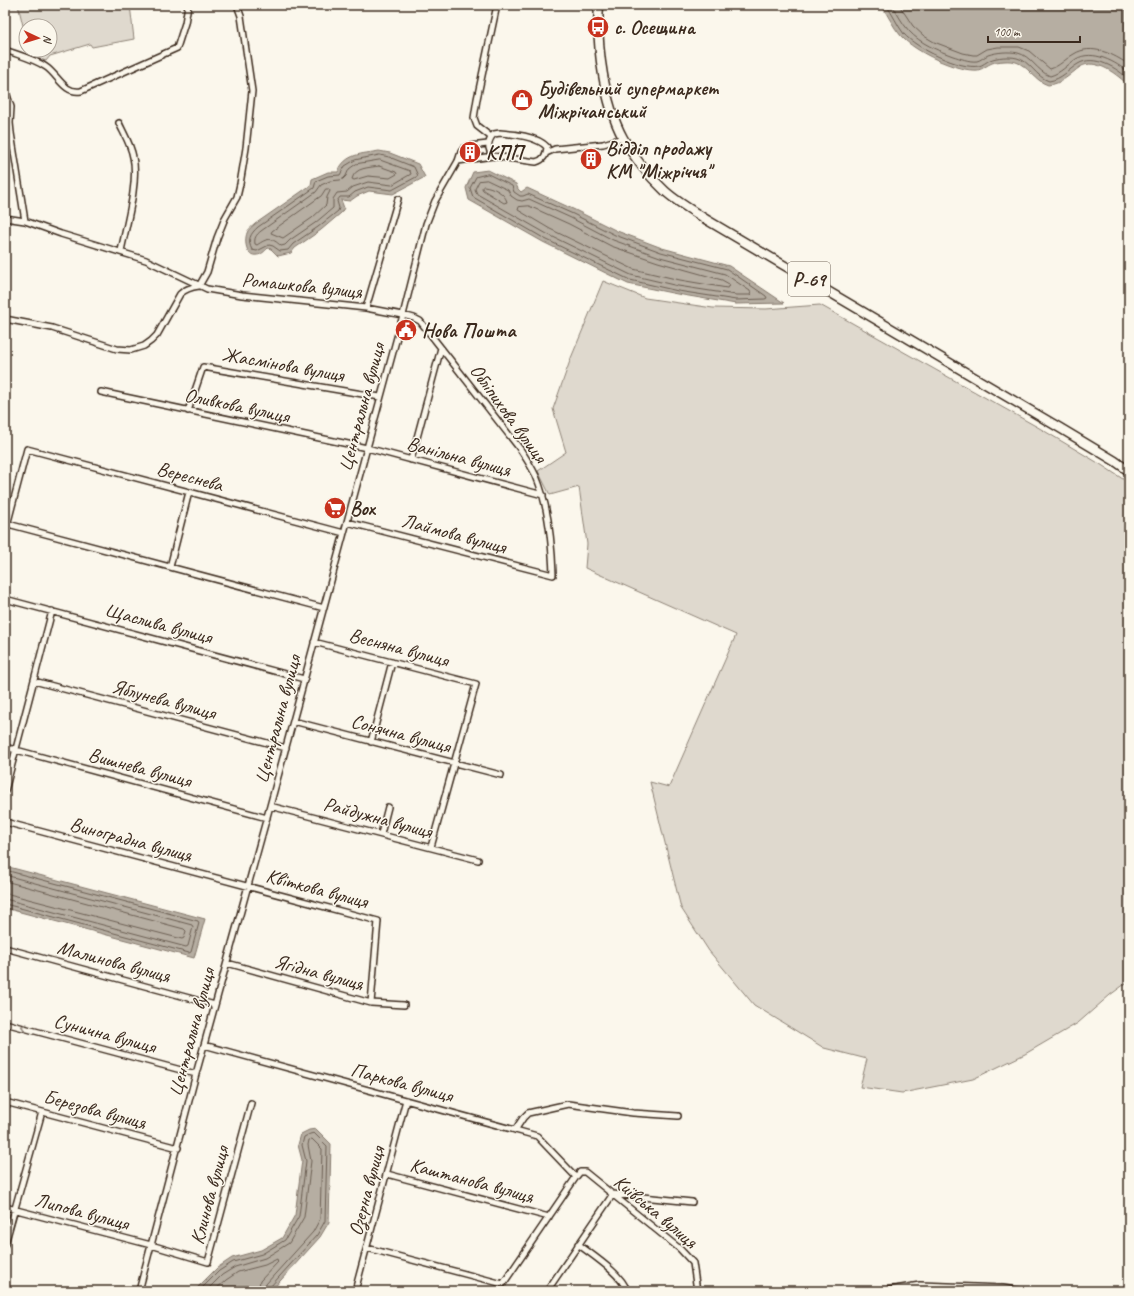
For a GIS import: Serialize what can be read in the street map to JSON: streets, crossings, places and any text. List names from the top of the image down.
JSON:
{
  "streets": {
    "main road": ["Р-69"],
    "street": [
      "Ромашкова вулиця",
      "Жасмінова вулиця",
      "Оливкова вулиця",
      "Центральна вулиця",
      "Обліпихова вулиця",
      "Ванільна вулиця",
      "Вереснева",
      "Лаймова вулиця",
      "Щаслива вулиця",
      "Весняна вулиця",
      "Яблунева вулиця",
      "Сонячна вулиця",
      "Вишнева вулиця",
      "Райдужна вулиця",
      "Виноградна вулиця",
      "Квіткова вулиця",
      "Малинова вулиця",
      "Ягідна вулиця",
      "Сунична вулиця",
      "Паркова вулиця",
      "Березова вулиця",
      "Каштанова вулиця",
      "Озерна вулиця",
      "Клинова вулиця",
      "Липова вулиця",
      "Київська вулиця"
    ]
  },
  "crossings": [
    ["Ромашкова вулиця", "Центральна вулиця"],
    ["Ромашкова вулиця", "Обліпихова вулиця"],
    ["Жасмінова вулиця", "Оливкова вулиця"],
    ["Жасмінова вулиця", "Центральна вулиця"],
    ["Оливкова вулиця", "Центральна вулиця"],
    ["Оливкова вулиця", "Ванільна вулиця"],
    ["Центральна вулиця", "Обліпихова вулиця"],
    ["Центральна вулиця", "Ванільна вулиця"],
    ["Центральна вулиця", "Вереснева"],
    ["Центральна вулиця", "Лаймова вулиця"],
    ["Центральна вулиця", "Щаслива вулиця"],
    ["Центральна вулиця", "Весняна вулиця"],
    ["Центральна вулиця", "Яблунева вулиця"],
    ["Центральна вулиця", "Сонячна вулиця"],
    ["Центральна вулиця", "Вишнева вулиця"],
    ["Центральна вулиця", "Райдужна вулиця"],
    ["Центральна вулиця", "Виноградна вулиця"],
    ["Центральна вулиця", "Квіткова вулиця"],
    ["Центральна вулиця", "Малинова вулиця"],
    ["Центральна вулиця", "Ягідна вулиця"],
    ["Центральна вулиця", "Сунична вулиця"],
    ["Центральна вулиця", "Паркова вулиця"],
    ["Центральна вулиця", "Березова вулиця"],
    ["Центральна вулиця", "Клинова вулиця"],
    ["Центральна вулиця", "Липова вулиця"],
    ["Обліпихова вулиця", "Ванільна вулиця"],
    ["Обліпихова вулиця", "Лаймова вулиця"],
    ["Весняна вулиця", "Сонячна вулиця"],
    ["Виноградна вулиця", "Квіткова вулиця"],
    ["Квіткова вулиця", "Ягідна вулиця"],
    ["Паркова вулиця", "Озерна вулиця"],
    ["Паркова вулиця", "Київська вулиця"],
    ["Каштанова вулиця", "Озерна вулиця"],
    ["Клинова вулиця", "Липова вулиця"]
  ],
  "one_way": ["Сунична вулиця"],
  "places": {
    "bus stop": ["с. Осещина"],
    "shop": ["Будівельний супермаркет Міжрічанський"],
    "building": ["КПП", "Відділ продажу КМ \"Міжріччя\""],
    "public building": ["Нова Пошта"],
    "supermarket": ["Box"]
  },
  "scale_bar": "100 m",
  "north": "right"
}
